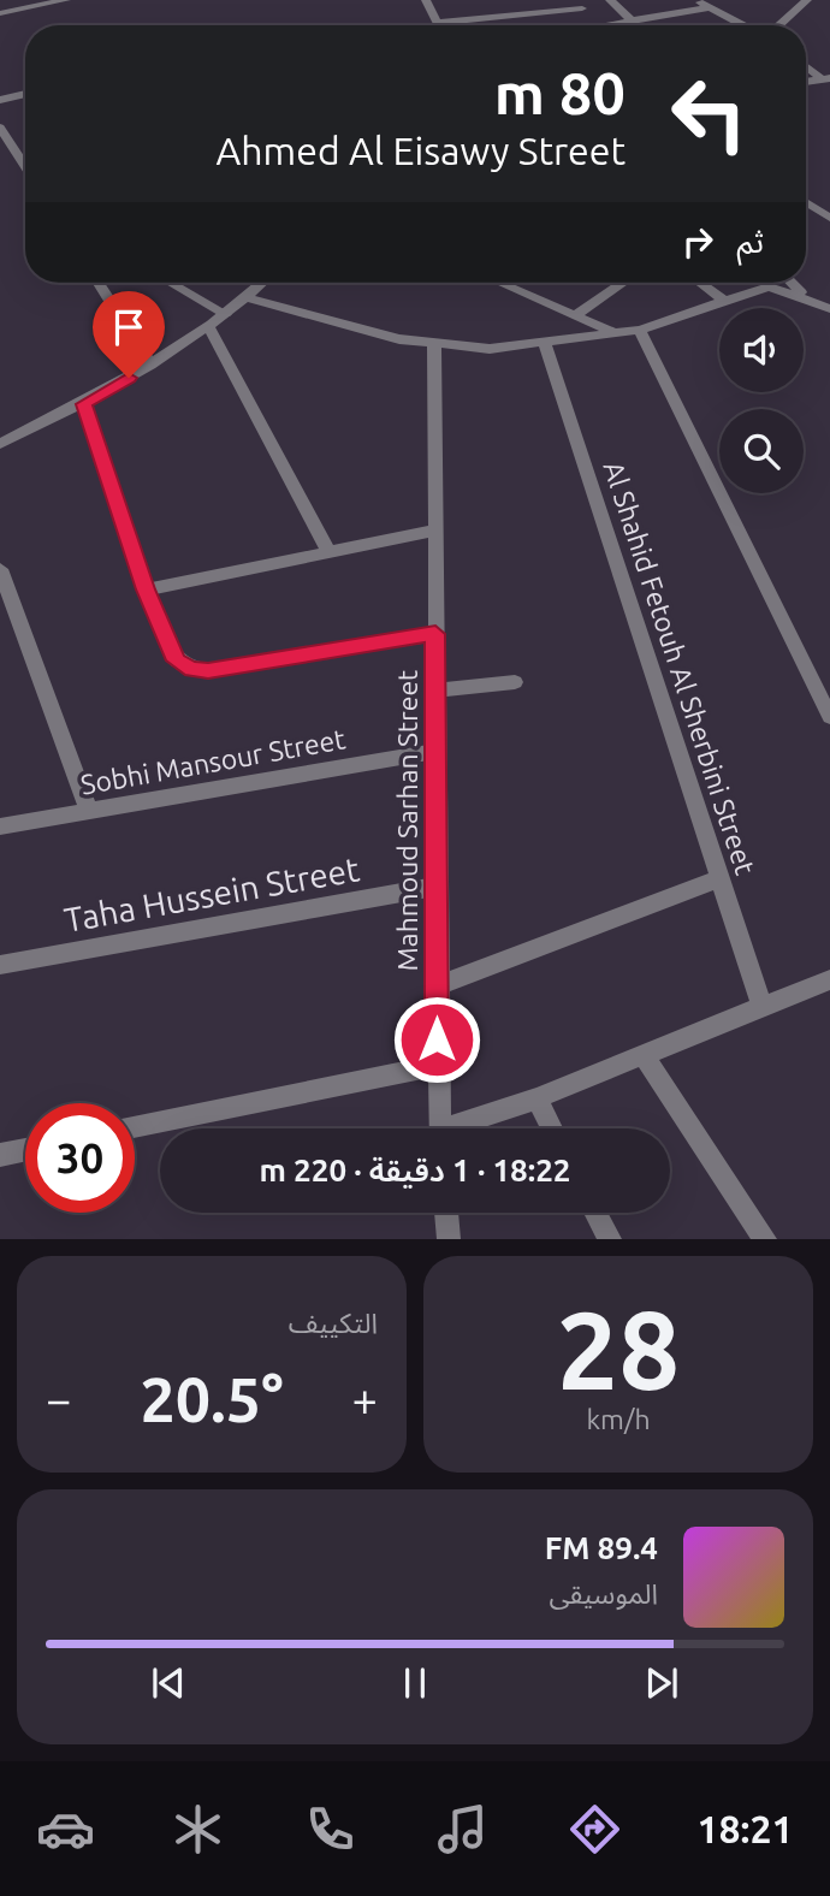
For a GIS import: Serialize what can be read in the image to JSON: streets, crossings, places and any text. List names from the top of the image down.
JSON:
{
  "streets": {
    "street": [
      "Al Shahid Fetouh Al Sherbini Street",
      "Sobhi Mansour Street",
      "Mahmoud Sarhan Street",
      "Taha Hussein Street"
    ]
  },
  "crossings": [
    ["Sobhi Mansour Street", "Mahmoud Sarhan Street"],
    ["Mahmoud Sarhan Street", "Taha Hussein Street"]
  ],
  "page": {
    "turn": ["80 m", "Ahmed Al Eisawy Street"],
    "then": "ثم",
    "limit": "30",
    "trip": "18:22 · 1 دقيقة · 220 m",
    "tile": [
      ["28", "km/h"],
      "التكييف"
    ],
    "heat": ["−", "20.5°", "+"],
    "song": ["89.4 FM", "الموسيقى"],
    "tabs": "18:21"
  }
}
